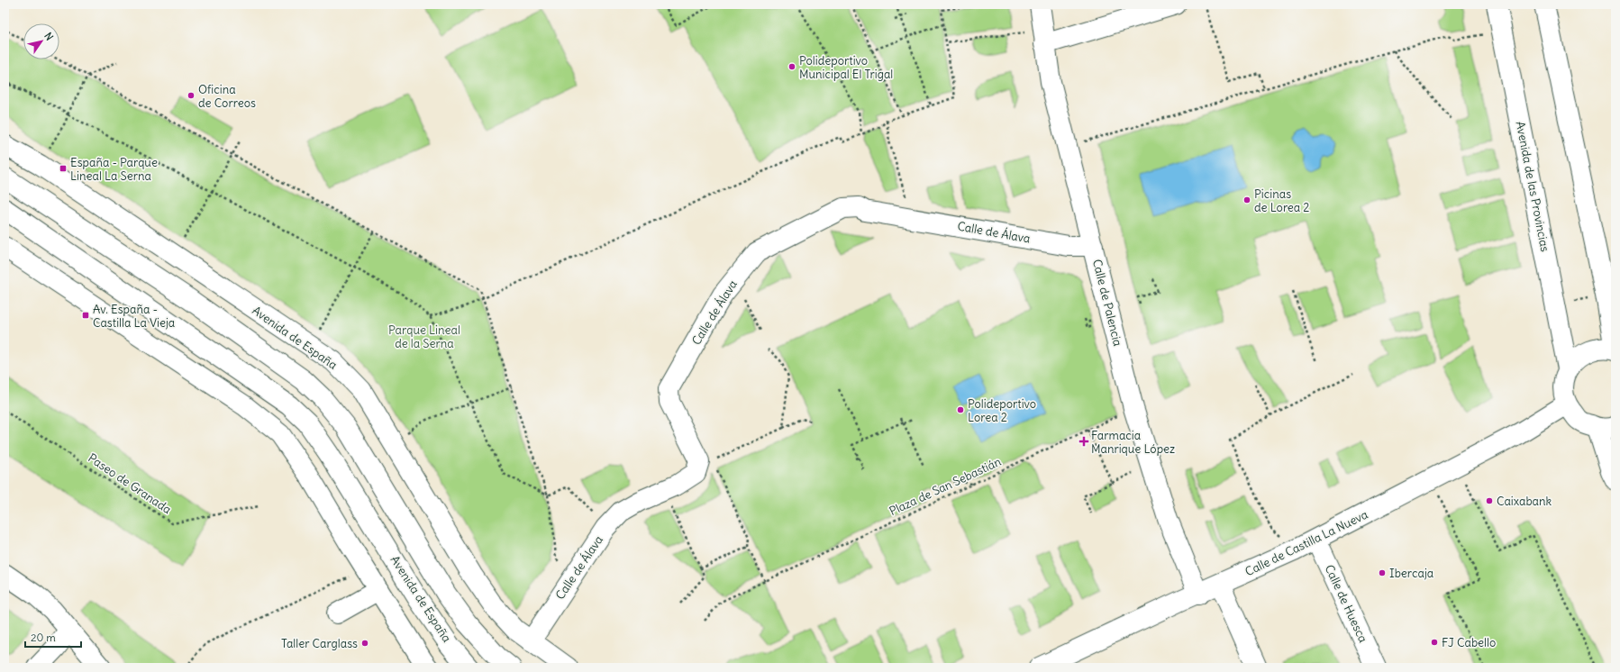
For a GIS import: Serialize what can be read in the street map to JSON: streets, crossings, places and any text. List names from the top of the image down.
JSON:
{
  "streets": {
    "street": [
      "Avenida de las Provincias",
      "Calle de Álava",
      "Calle de Palencia",
      "Avenida de España",
      "Calle de Castilla La Nueva",
      "Calle de Huesca"
    ],
    "path": ["Paseo de Granada", "Plaza de San Sebastián"]
  },
  "crossings": [
    ["Calle de Álava", "Calle de Palencia"],
    ["Calle de Álava", "Avenida de España"],
    ["Calle de Palencia", "Plaza de San Sebastián"],
    ["Calle de Palencia", "Calle de Castilla La Nueva"],
    ["Calle de Castilla La Nueva", "Calle de Huesca"]
  ],
  "parks": ["Parque Lineal de la Serna"],
  "places": {
    "other": [
      "Polideportivo Municipal El Trigal",
      "Oficina de Correos",
      "Picinas de Lorea 2",
      "Polideportivo Lorea 2",
      "Caixabank",
      "Ibercaja",
      "FJ Cabello",
      "Taller Carglass"
    ],
    "transit": ["España - Parque Lineal La Serna", "Av. España - Castilla La Vieja"],
    "health": ["Farmacia Manrique López"]
  },
  "scale_bar": "20 m",
  "north": "top right"
}
